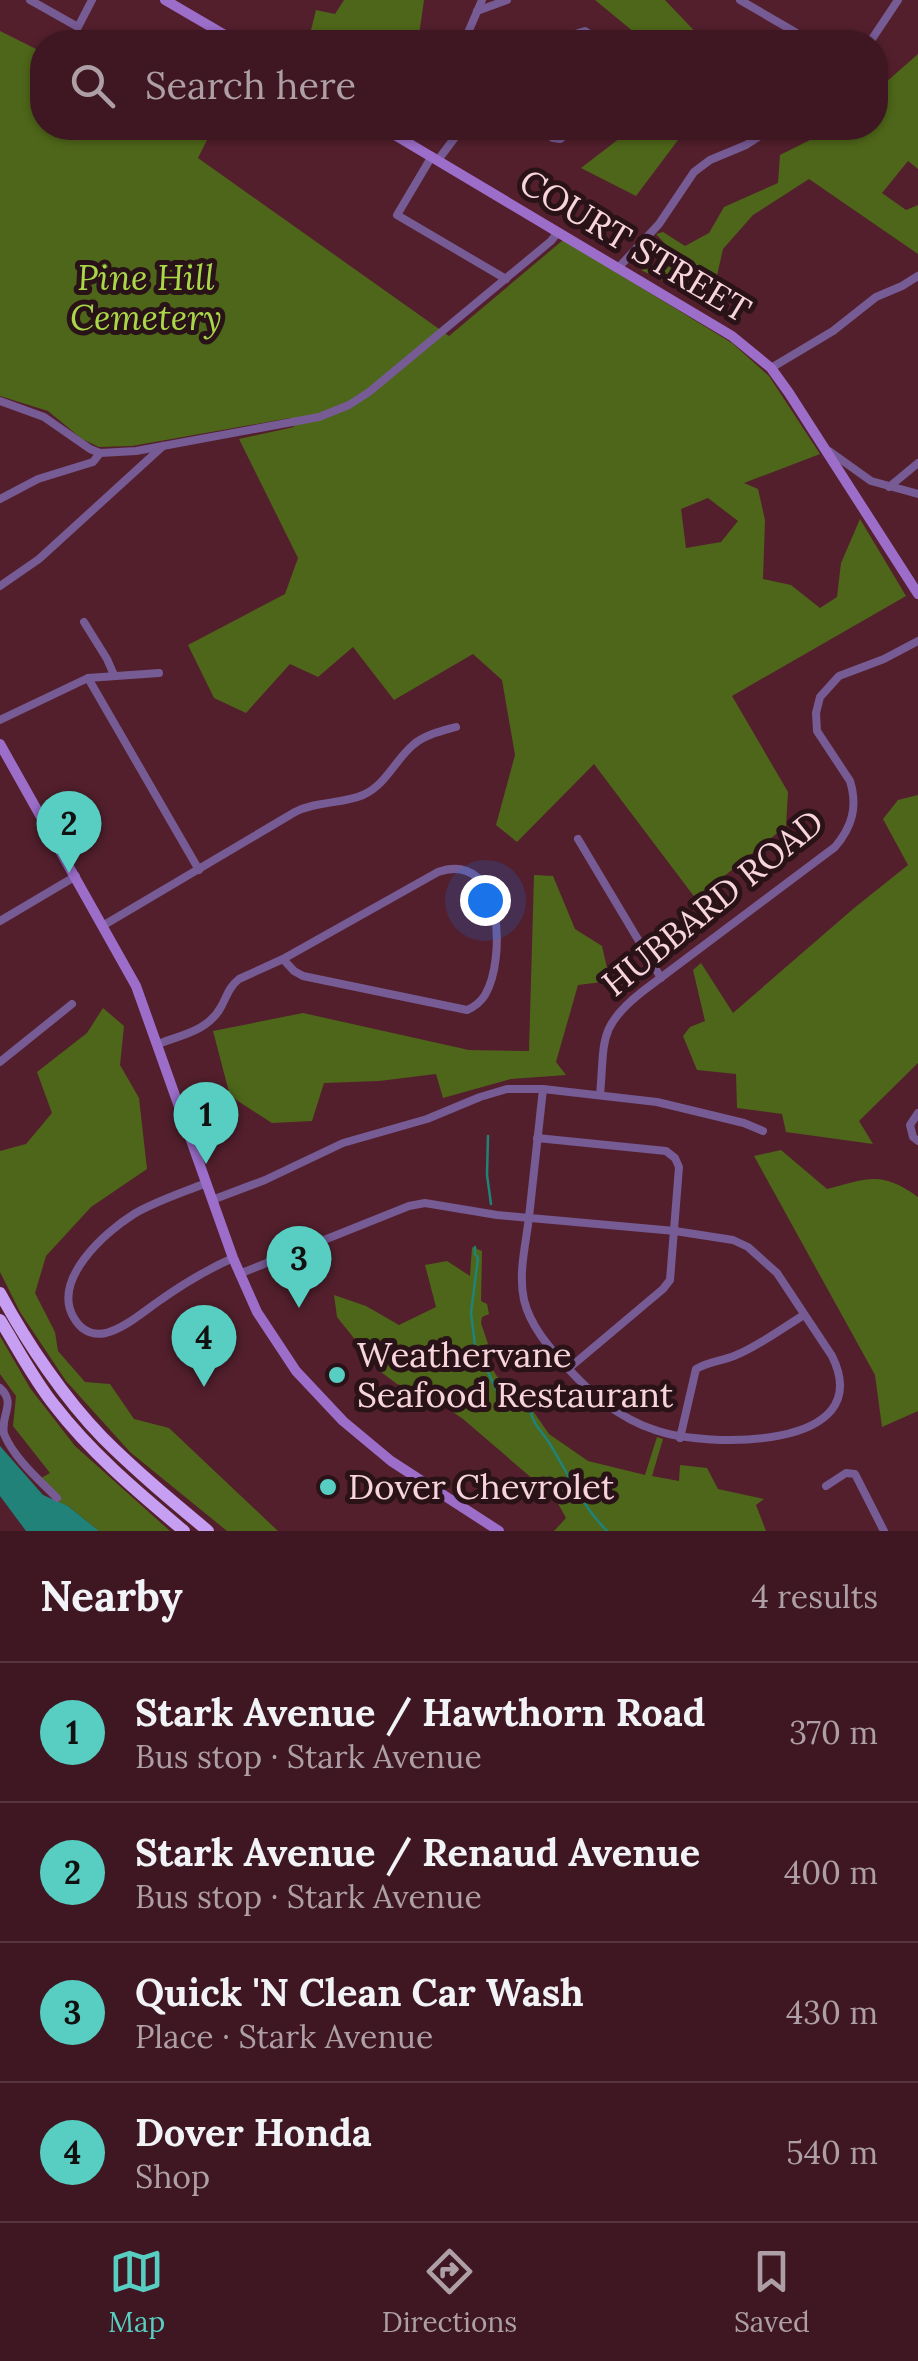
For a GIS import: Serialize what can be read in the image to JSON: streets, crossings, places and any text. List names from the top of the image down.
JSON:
{
  "streets": {
    "main road": ["COURT STREET"],
    "street": ["HUBBARD ROAD"]
  },
  "parks": ["Pine Hill Cemetery"],
  "places": ["Weathervane Seafood Restaurant", "Dover Chevrolet"],
  "page": {
    "search": "Search here",
    "pins": [
      "2",
      "1",
      "3",
      "4"
    ],
    "heading": ["Nearby", "4 results"],
    "list": [
      {
        "mark": "1",
        "name": "Stark Avenue / Hawthorn Road",
        "note": "Bus stop · Stark Avenue",
        "value": "370 m"
      },
      {
        "mark": "2",
        "name": "Stark Avenue / Renaud Avenue",
        "note": "Bus stop · Stark Avenue",
        "value": "400 m"
      },
      {
        "mark": "3",
        "name": "Quick 'N Clean Car Wash",
        "note": "Place · Stark Avenue",
        "value": "430 m"
      },
      {
        "mark": "4",
        "name": "Dover Honda",
        "note": "Shop",
        "value": "540 m"
      }
    ],
    "nav": ["Map", "Directions", "Saved"]
  }
}
